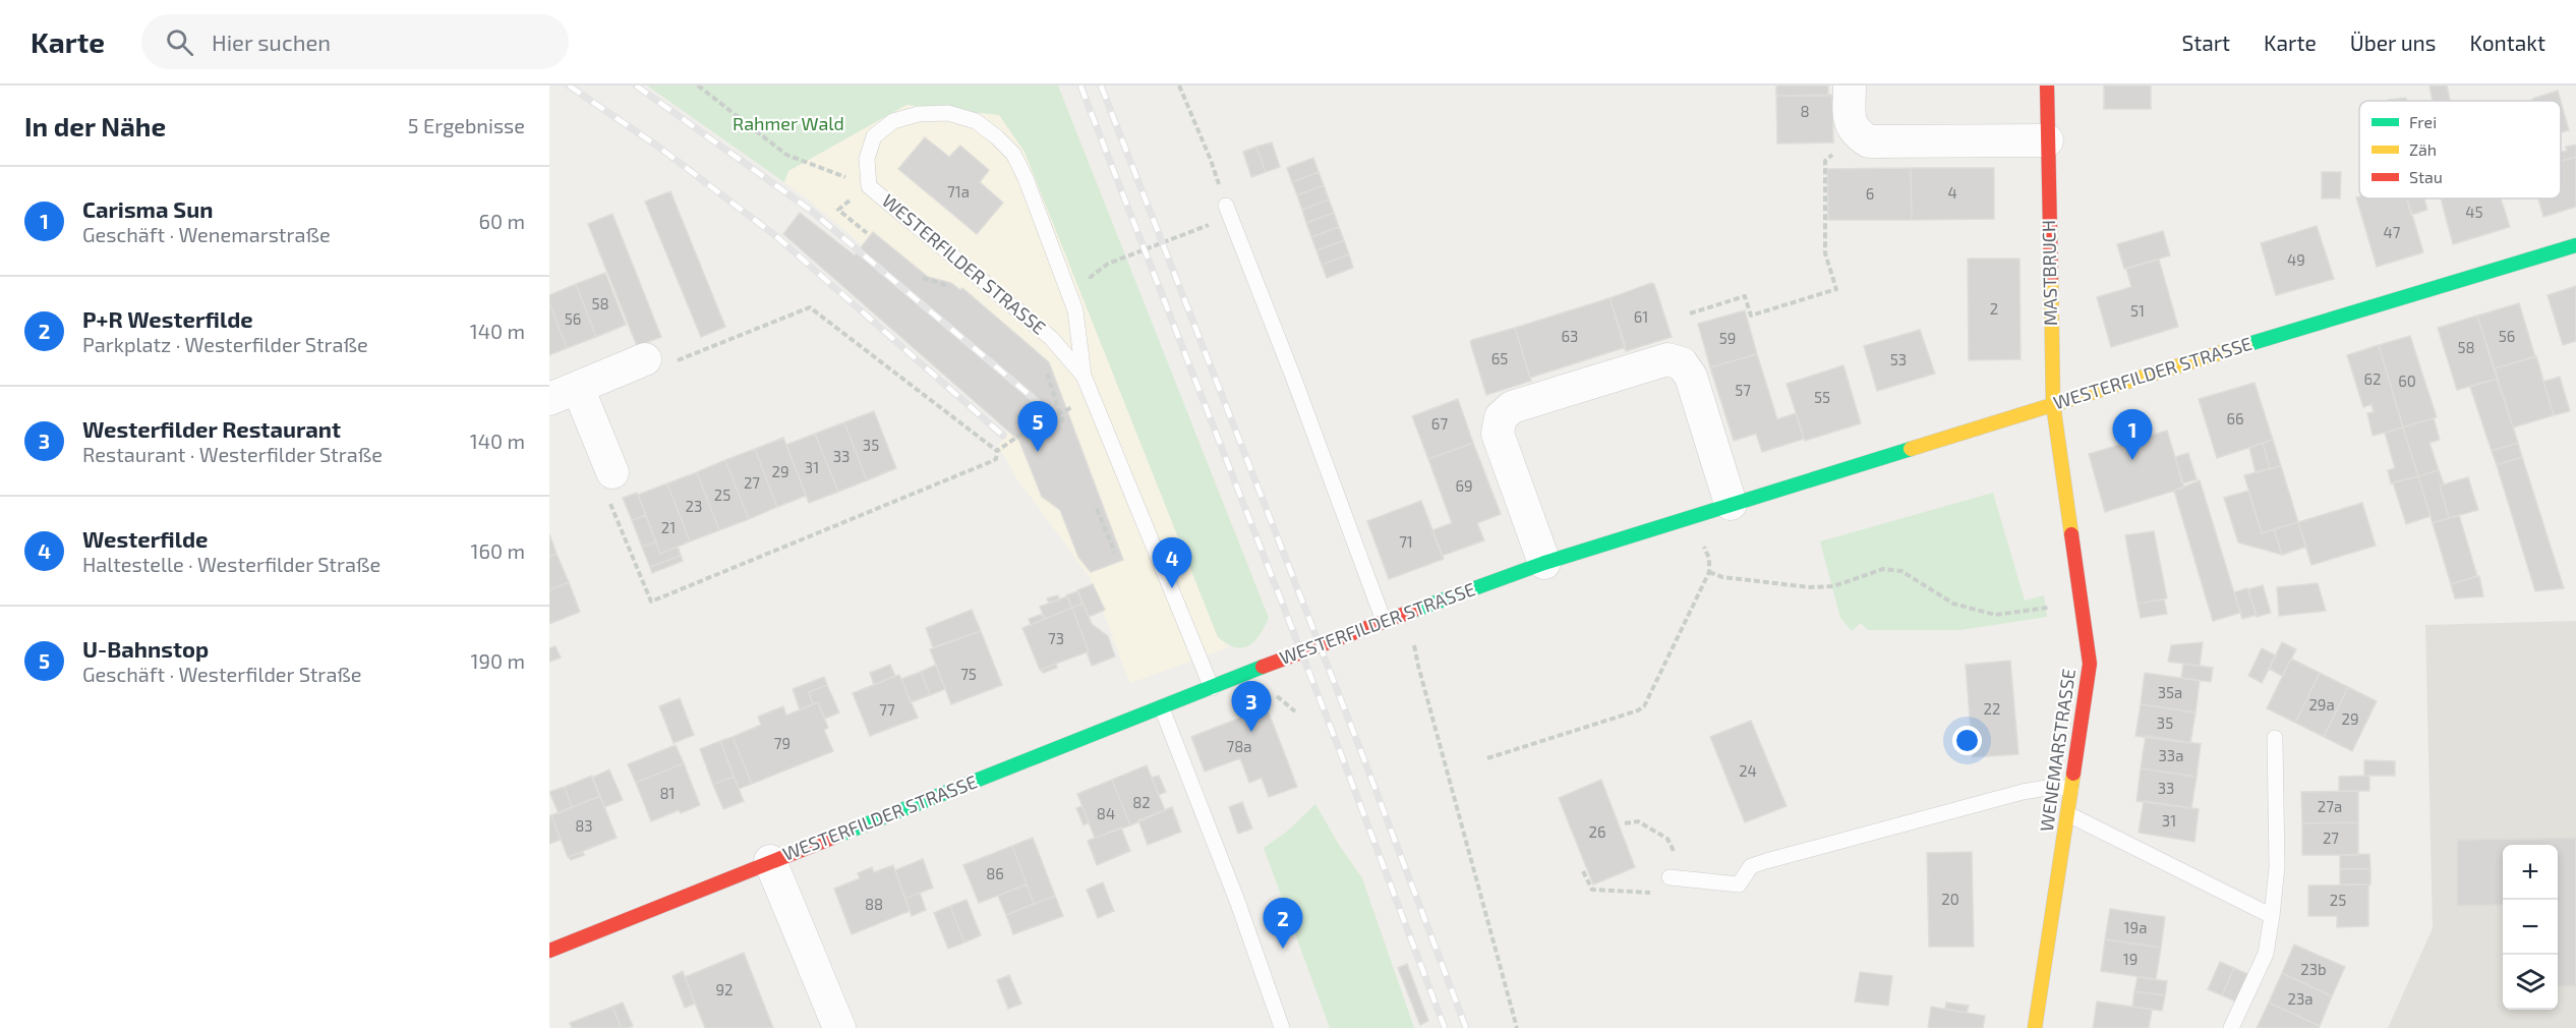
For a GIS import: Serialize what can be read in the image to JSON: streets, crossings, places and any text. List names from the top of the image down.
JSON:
{
  "streets": {
    "street": ["WESTERFILDER STRASSE", "MASTBRUCH", "WENEMARSTRASSE"]
  },
  "crossings": [
    ["WESTERFILDER STRASSE", "MASTBRUCH"],
    ["WESTERFILDER STRASSE", "WENEMARSTRASSE"],
    ["MASTBRUCH", "WENEMARSTRASSE"]
  ],
  "parks": ["Rahmer Wald"],
  "house_numbers": [
    "8",
    "71a",
    "4",
    "6",
    "45",
    "47",
    "49",
    "58",
    "2",
    "51",
    "61",
    "56",
    "63",
    "56",
    "59",
    "58",
    "65",
    "53",
    "62",
    "60",
    "57",
    "55",
    "66",
    "67",
    "35",
    "33",
    "31",
    "29",
    "27",
    "69",
    "25",
    "23",
    "21",
    "71",
    "73",
    "75",
    "35a",
    "29a",
    "22",
    "77",
    "29",
    "35",
    "79",
    "78a",
    "33a",
    "24",
    "33",
    "81",
    "82",
    "27a",
    "84",
    "31",
    "83",
    "26",
    "27",
    "86",
    "20",
    "25",
    "88",
    "19a",
    "19",
    "23b",
    "92",
    "23a"
  ],
  "legend": ["Frei", "Zäh", "Stau"],
  "page": {
    "header": "Karte",
    "search": "Hier suchen",
    "nav": [
      "Start",
      "Karte",
      "Über uns",
      "Kontakt"
    ],
    "heading": ["In der Nähe", "5 Ergebnisse"],
    "list": [
      {
        "mark": "1",
        "name": "Carisma Sun",
        "note": "Geschäft · Wenemarstraße",
        "value": "60 m"
      },
      {
        "mark": "2",
        "name": "P+R Westerfilde",
        "note": "Parkplatz · Westerfilder Straße",
        "value": "140 m"
      },
      {
        "mark": "3",
        "name": "Westerfilder Restaurant",
        "note": "Restaurant · Westerfilder Straße",
        "value": "140 m"
      },
      {
        "mark": "4",
        "name": "Westerfilde",
        "note": "Haltestelle · Westerfilder Straße",
        "value": "160 m"
      },
      {
        "mark": "5",
        "name": "U-Bahnstop",
        "note": "Geschäft · Westerfilder Straße",
        "value": "190 m"
      }
    ],
    "pins": [
      "5",
      "1",
      "4",
      "3",
      "2"
    ],
    "map_buttons": ["+", "−"]
  }
}
